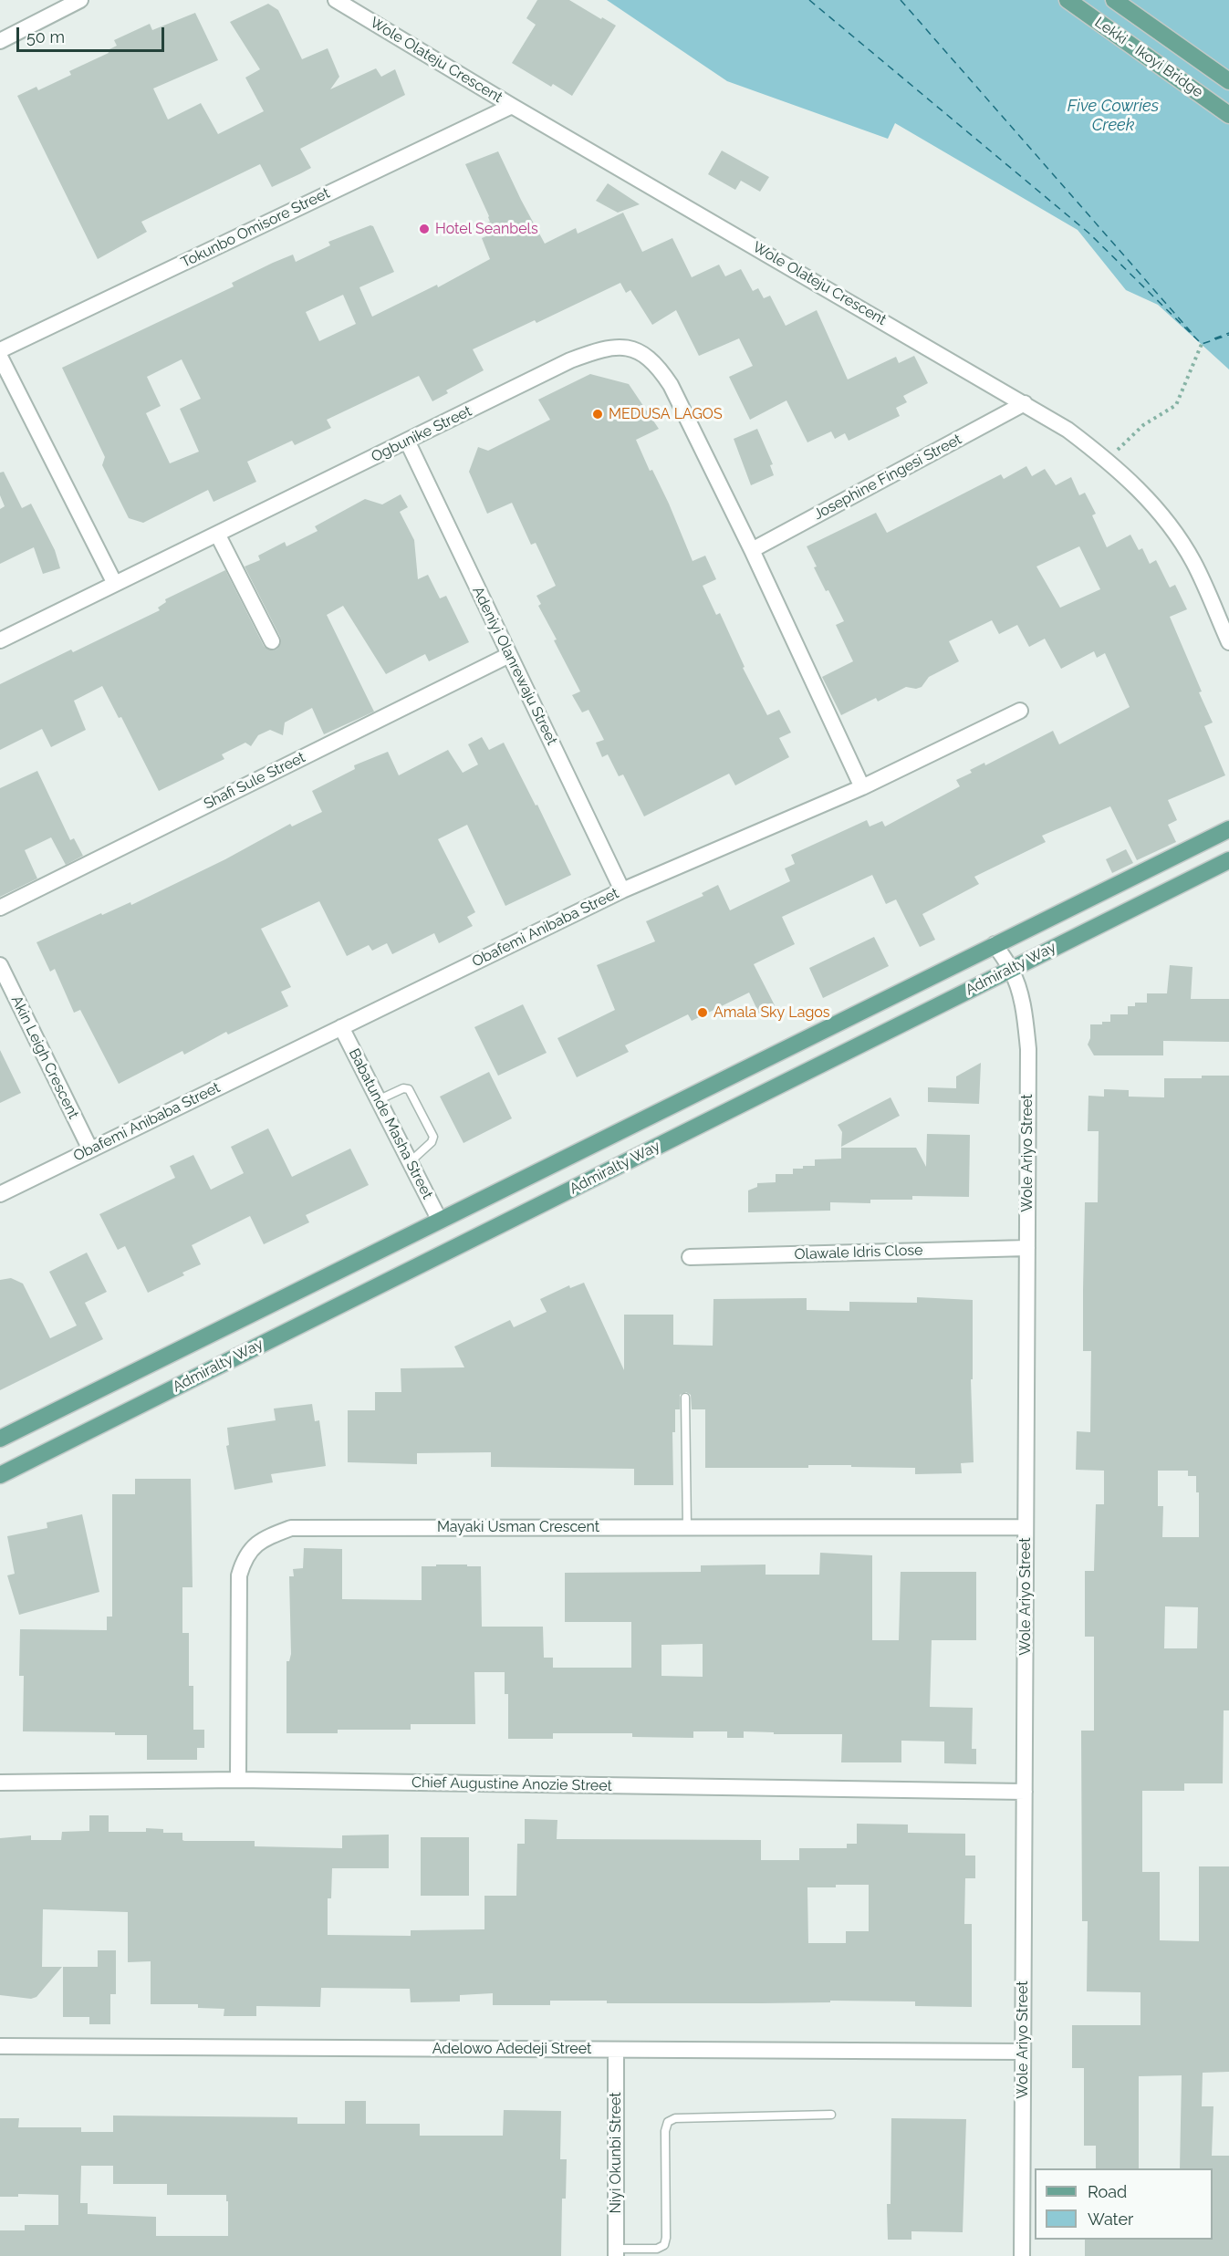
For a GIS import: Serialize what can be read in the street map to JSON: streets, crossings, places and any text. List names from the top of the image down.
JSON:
{
  "streets": {
    "main road": ["Lekki - Ikoyi Bridge", "Admiralty Way"],
    "street": [
      "Wole Olateju Crescent",
      "Tokunbo Omisore Street",
      "Ogbunike Street",
      "Josephine Fingesi Street",
      "Adeniyi Olanrewaju Street",
      "Shafi Sule Street",
      "Obafemi Anibaba Street",
      "Akin Leigh Crescent",
      "Babatunde Masha Street",
      "Wole Ariyo Street",
      "Olawale Idris Close",
      "Mayaki Usman Crescent",
      "Chief Augustine Anozie Street",
      "Adelowo Adedeji Street",
      "Niyi Okunbi Street"
    ]
  },
  "crossings": [
    ["Wole Olateju Crescent", "Tokunbo Omisore Street"],
    ["Wole Olateju Crescent", "Josephine Fingesi Street"],
    ["Ogbunike Street", "Josephine Fingesi Street"],
    ["Ogbunike Street", "Adeniyi Olanrewaju Street"],
    ["Adeniyi Olanrewaju Street", "Shafi Sule Street"],
    ["Adeniyi Olanrewaju Street", "Obafemi Anibaba Street"],
    ["Obafemi Anibaba Street", "Akin Leigh Crescent"],
    ["Obafemi Anibaba Street", "Babatunde Masha Street"],
    ["Admiralty Way", "Babatunde Masha Street"],
    ["Admiralty Way", "Wole Ariyo Street"],
    ["Wole Ariyo Street", "Olawale Idris Close"],
    ["Wole Ariyo Street", "Mayaki Usman Crescent"],
    ["Wole Ariyo Street", "Chief Augustine Anozie Street"],
    ["Wole Ariyo Street", "Adelowo Adedeji Street"],
    ["Mayaki Usman Crescent", "Chief Augustine Anozie Street"],
    ["Adelowo Adedeji Street", "Niyi Okunbi Street"]
  ],
  "water": ["Five Cowries Creek"],
  "places": ["Hotel Seanbels", "MEDUSA LAGOS", "Amala Sky Lagos"],
  "legend": ["Road", "Water"],
  "scale_bar": "50 m"
}
